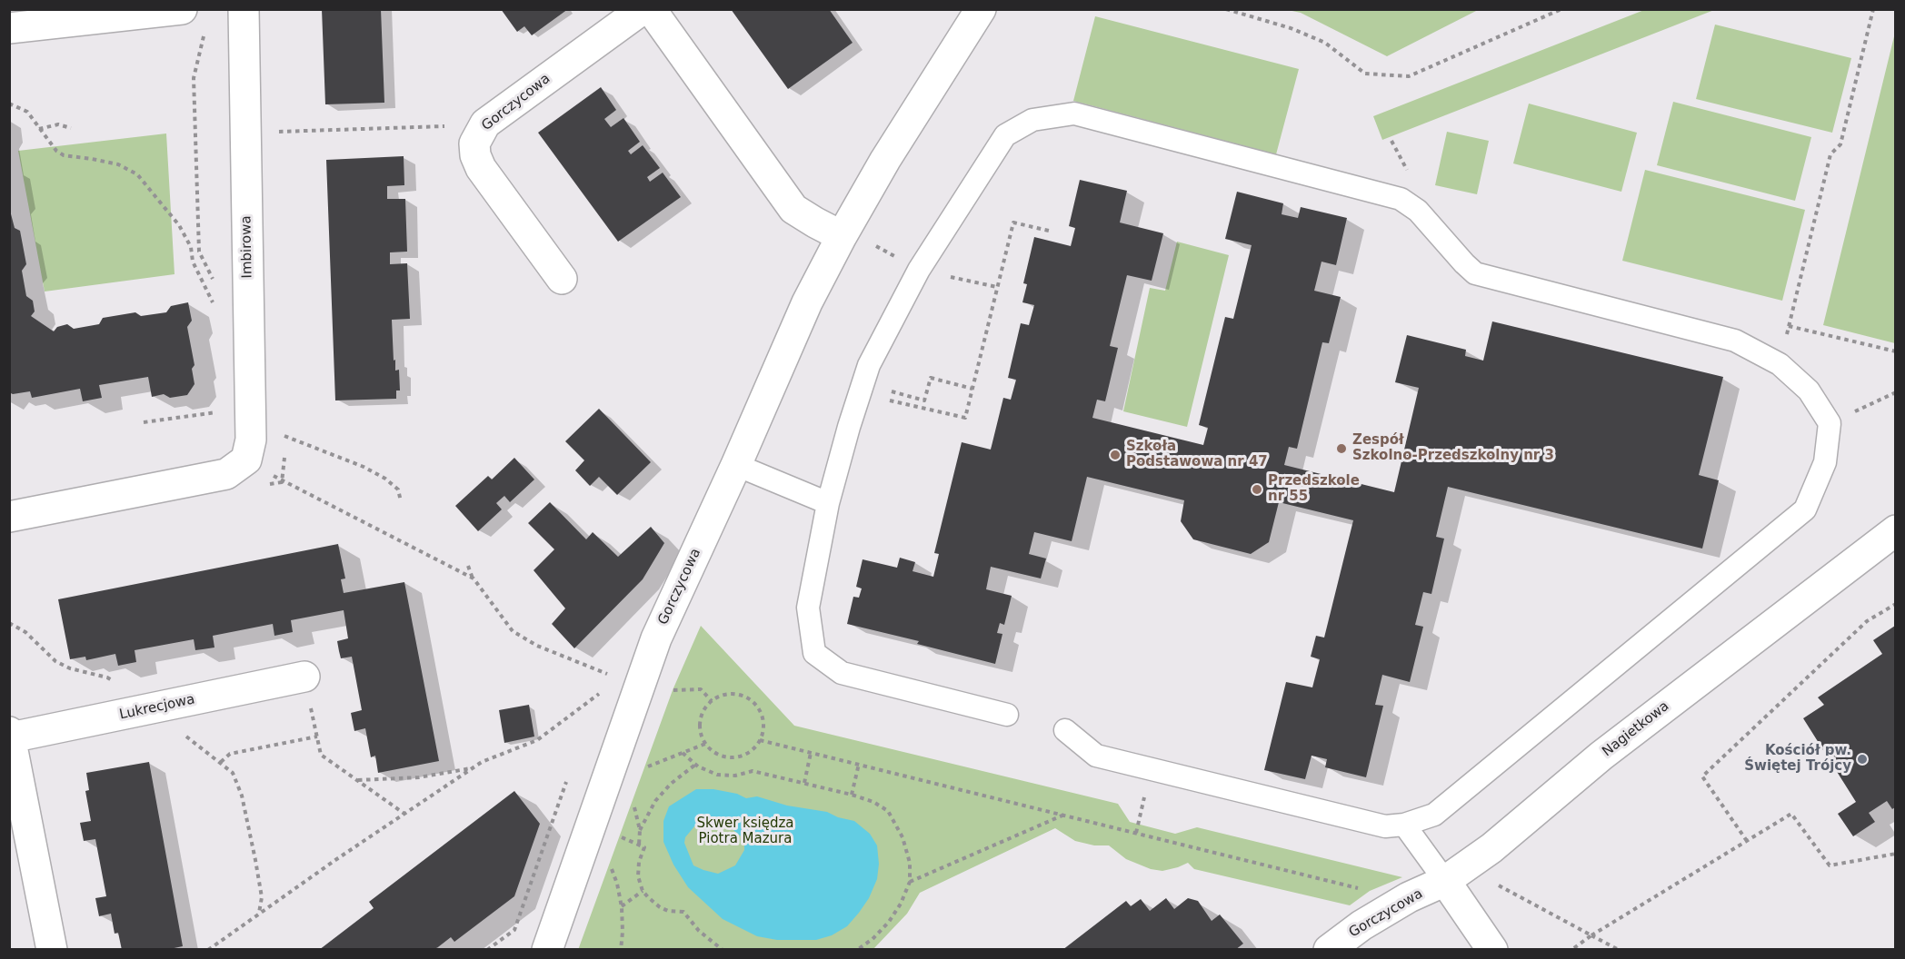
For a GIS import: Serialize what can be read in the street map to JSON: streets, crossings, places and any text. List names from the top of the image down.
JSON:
{
  "streets": {
    "street": [
      "Gorczycowa",
      "Imbirowa",
      "Lukrecjowa",
      "Nagietkowa"
    ]
  },
  "crossings": [
    ["Gorczycowa", "Nagietkowa"]
  ],
  "parks": ["Skwer księdza Piotra Mazura"],
  "places": [
    "Zespół Szkolno-Przedszkolny nr 3",
    "Szkoła Podstawowa nr 47",
    "Przedszkole nr 55",
    "Kościół pw. Świętej Trójcy"
  ]
}
